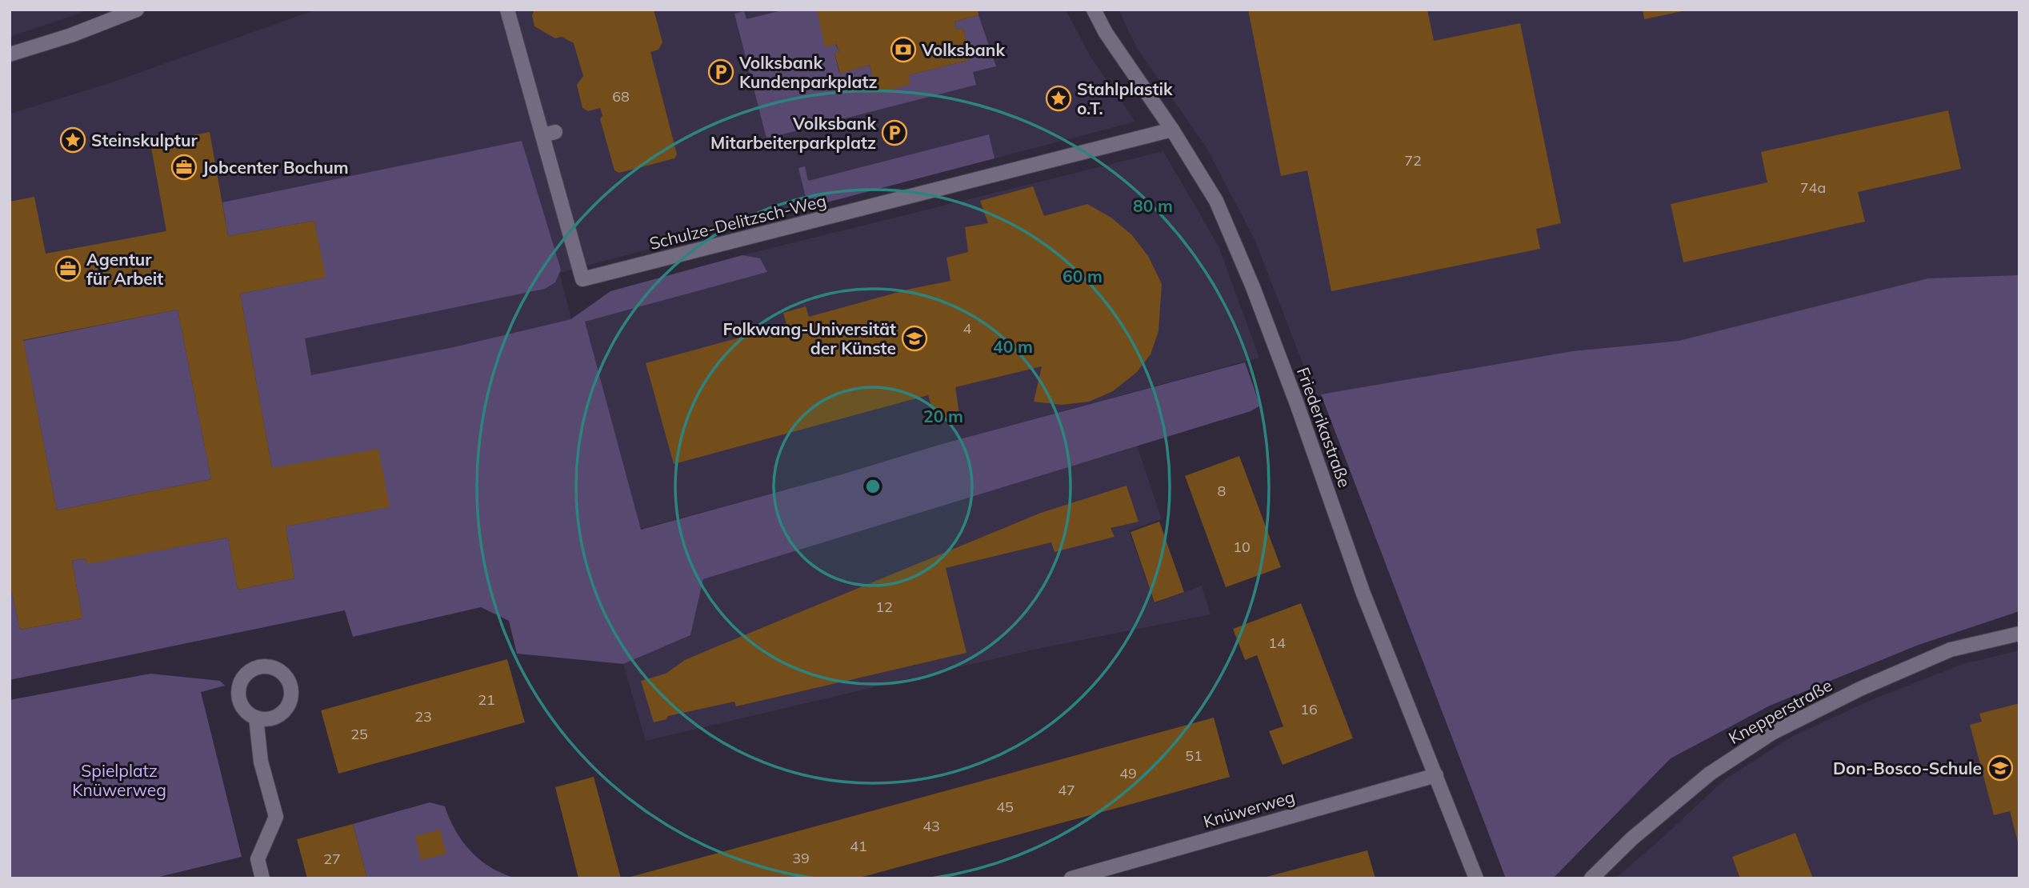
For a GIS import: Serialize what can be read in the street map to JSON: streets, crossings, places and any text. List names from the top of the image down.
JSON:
{
  "streets": {
    "street": [
      "Schulze-Delitzsch-Weg",
      "Friederikastraße",
      "Knepperstraße",
      "Knüwerweg"
    ]
  },
  "crossings": [
    ["Schulze-Delitzsch-Weg", "Friederikastraße"],
    ["Friederikastraße", "Knüwerweg"]
  ],
  "parks": ["Spielplatz Knüwerweg"],
  "places": {
    "bank": ["Volksbank"],
    "parking": ["Volksbank Kundenparkplatz", "Volksbank Mitarbeiterparkplatz"],
    "place": ["Stahlplastik o.T.", "Steinskulptur"],
    "office": ["Jobcenter Bochum", "Agentur für Arbeit"],
    "school or university": ["Folkwang-Universität der Künste", "Don-Bosco-Schule"]
  },
  "house_numbers": [
    "68",
    "72",
    "74a",
    "4",
    "8",
    "10",
    "12",
    "14",
    "21",
    "16",
    "23",
    "25",
    "51",
    "49",
    "47",
    "45",
    "43",
    "41",
    "39",
    "27"
  ],
  "rings": [
    "80 m",
    "60 m",
    "40 m",
    "20 m"
  ]
}
